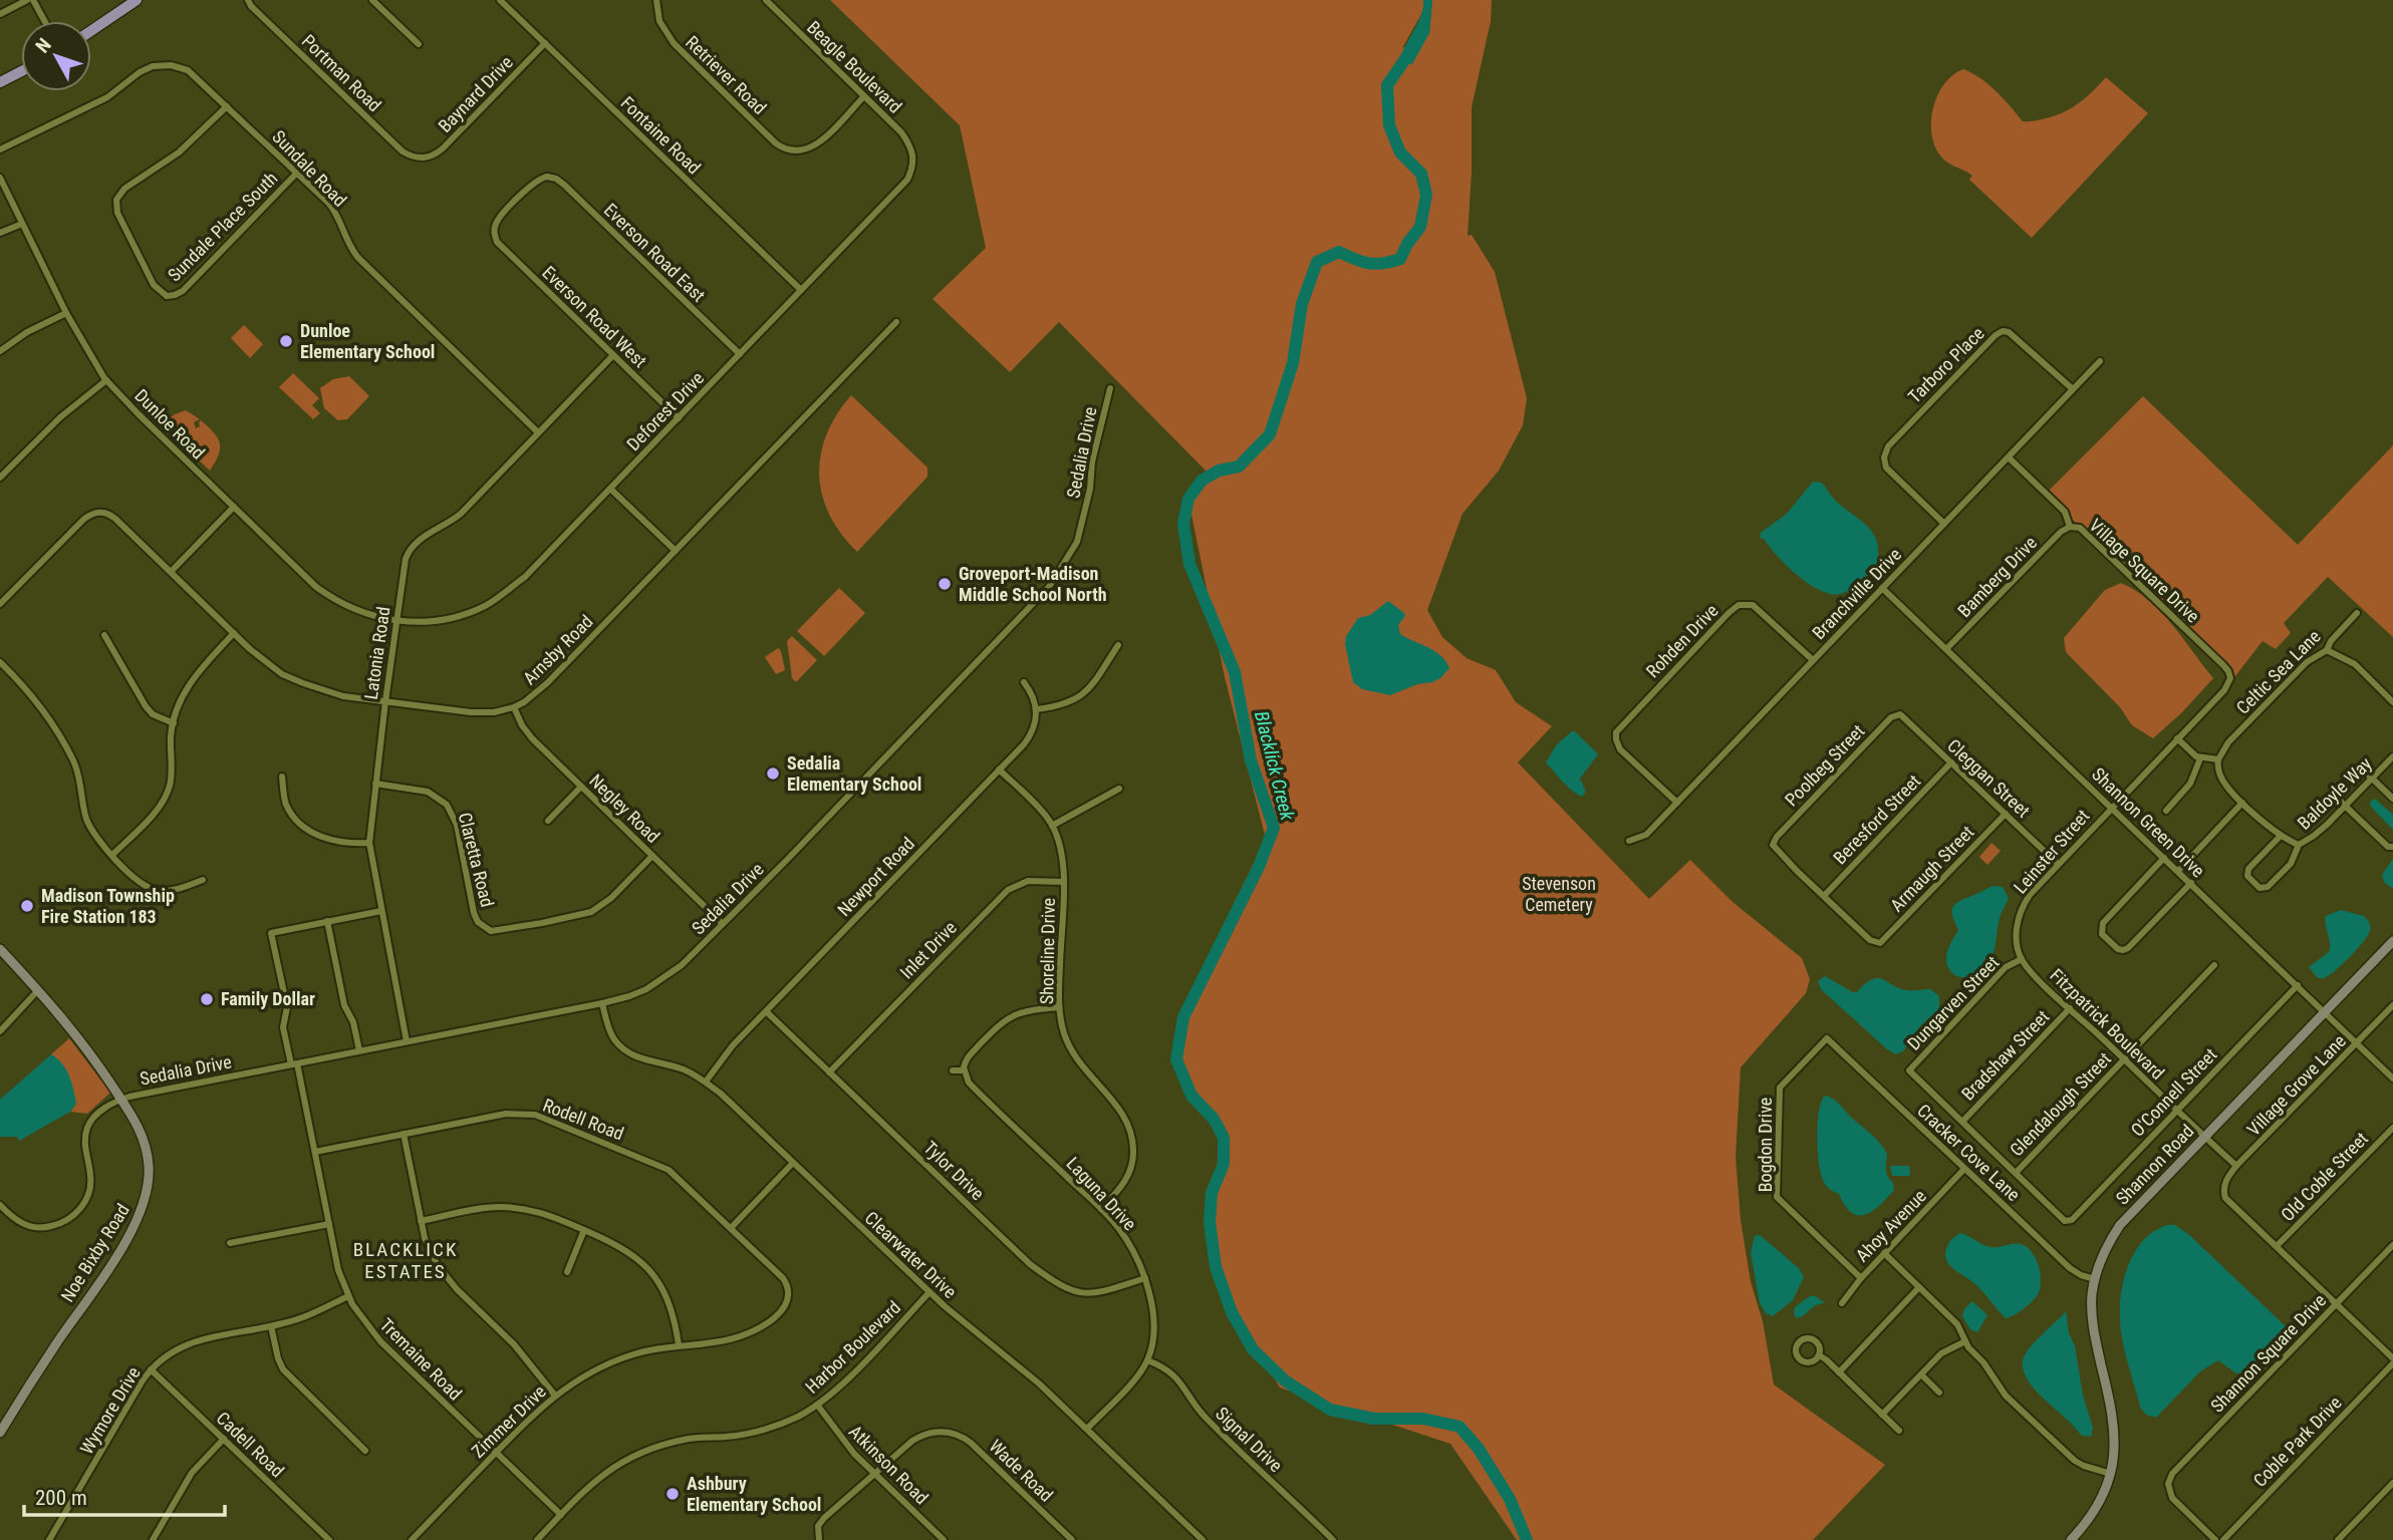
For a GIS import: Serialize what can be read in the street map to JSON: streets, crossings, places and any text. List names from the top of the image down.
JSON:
{
  "streets": {
    "street": [
      "Beagle Boulevard",
      "Portman Road",
      "Retriever Road",
      "Baynard Drive",
      "Fontaine Road",
      "Sundale Road",
      "Sundale Place South",
      "Everson Road East",
      "Everson Road West",
      "Tarboro Place",
      "Deforest Drive",
      "Dunloe Road",
      "Sedalia Drive",
      "Village Square Drive",
      "Bamberg Drive",
      "Branchville Drive",
      "Rohden Drive",
      "Arnsby Road",
      "Latonia Road",
      "Celtic Sea Lane",
      "Poolbeg Street",
      "Cleggan Street",
      "Baldoyle Way",
      "Negley Road",
      "Beresford Street",
      "Shannon Green Drive",
      "Leinster Street",
      "Claretta Road",
      "Armaugh Street",
      "Newport Road",
      "Inlet Drive",
      "Shoreline Drive",
      "Dungarven Street",
      "Fitzpatrick Boulevard",
      "Bradshaw Street",
      "Village Grove Lane",
      "O'Connell Street",
      "Glendalough Street",
      "Rodell Road",
      "Bogdon Drive",
      "Cracker Cove Lane",
      "Shannon Road",
      "Tylor Drive",
      "Old Coble Street",
      "Laguna Drive",
      "Ahoy Avenue",
      "Noe Bixby Road",
      "Clearwater Drive",
      "Harbor Boulevard",
      "Shannon Square Drive",
      "Tremaine Road",
      "Wymore Drive",
      "Zimmer Drive",
      "Signal Drive",
      "Coble Park Drive",
      "Cadell Road",
      "Atkinson Road",
      "Wade Road"
    ]
  },
  "crossings": [
    ["Beagle Boulevard", "Retriever Road"],
    ["Beagle Boulevard", "Deforest Drive"],
    ["Portman Road", "Baynard Drive"],
    ["Baynard Drive", "Fontaine Road"],
    ["Fontaine Road", "Deforest Drive"],
    ["Sundale Road", "Sundale Place South"],
    ["Sundale Road", "Latonia Road"],
    ["Everson Road East", "Everson Road West"],
    ["Everson Road East", "Deforest Drive"],
    ["Everson Road West", "Deforest Drive"],
    ["Everson Road West", "Latonia Road"],
    ["Tarboro Place", "Branchville Drive"],
    ["Deforest Drive", "Dunloe Road"],
    ["Deforest Drive", "Latonia Road"],
    ["Dunloe Road", "Latonia Road"],
    ["Sedalia Drive", "Latonia Road"],
    ["Sedalia Drive", "Negley Road"],
    ["Sedalia Drive", "Noe Bixby Road"],
    ["Sedalia Drive", "Clearwater Drive"],
    ["Sedalia Drive", "Tremaine Road"],
    ["Village Square Drive", "Bamberg Drive"],
    ["Village Square Drive", "Branchville Drive"],
    ["Village Square Drive", "Leinster Street"],
    ["Bamberg Drive", "Shannon Green Drive"],
    ["Branchville Drive", "Rohden Drive"],
    ["Branchville Drive", "Shannon Green Drive"],
    ["Arnsby Road", "Latonia Road"],
    ["Arnsby Road", "Negley Road"],
    ["Latonia Road", "Claretta Road"],
    ["Poolbeg Street", "Cleggan Street"],
    ["Poolbeg Street", "Beresford Street"],
    ["Poolbeg Street", "Armaugh Street"],
    ["Cleggan Street", "Beresford Street"],
    ["Cleggan Street", "Leinster Street"],
    ["Cleggan Street", "Armaugh Street"],
    ["Negley Road", "Claretta Road"],
    ["Beresford Street", "Armaugh Street"],
    ["Shannon Green Drive", "Leinster Street"],
    ["Shannon Green Drive", "Village Grove Lane"],
    ["Shannon Green Drive", "O'Connell Street"],
    ["Shannon Green Drive", "Shannon Road"],
    ["Leinster Street", "Dungarven Street"],
    ["Leinster Street", "Fitzpatrick Boulevard"],
    ["Newport Road", "Shoreline Drive"],
    ["Newport Road", "Tylor Drive"],
    ["Newport Road", "Clearwater Drive"],
    ["Inlet Drive", "Shoreline Drive"],
    ["Inlet Drive", "Tylor Drive"],
    ["Shoreline Drive", "Laguna Drive"],
    ["Dungarven Street", "Fitzpatrick Boulevard"],
    ["Dungarven Street", "Bradshaw Street"],
    ["Fitzpatrick Boulevard", "Bradshaw Street"],
    ["Fitzpatrick Boulevard", "Village Grove Lane"],
    ["Fitzpatrick Boulevard", "O'Connell Street"],
    ["Fitzpatrick Boulevard", "Glendalough Street"],
    ["Fitzpatrick Boulevard", "Shannon Road"],
    ["Village Grove Lane", "Old Coble Street"],
    ["O'Connell Street", "Glendalough Street"],
    ["Rodell Road", "Tremaine Road"],
    ["Rodell Road", "Zimmer Drive"],
    ["Bogdon Drive", "Cracker Cove Lane"],
    ["Bogdon Drive", "Ahoy Avenue"],
    ["Cracker Cove Lane", "Shannon Road"],
    ["Cracker Cove Lane", "Ahoy Avenue"],
    ["Tylor Drive", "Laguna Drive"],
    ["Laguna Drive", "Clearwater Drive"],
    ["Laguna Drive", "Signal Drive"],
    ["Clearwater Drive", "Harbor Boulevard"],
    ["Harbor Boulevard", "Tremaine Road"],
    ["Harbor Boulevard", "Atkinson Road"],
    ["Tremaine Road", "Wymore Drive"],
    ["Tremaine Road", "Zimmer Drive"],
    ["Wymore Drive", "Cadell Road"],
    ["Atkinson Road", "Wade Road"]
  ],
  "districts": ["BLACKLICK ESTATES"],
  "water": ["Blacklick Creek"],
  "parks": ["Stevenson Cemetery"],
  "places": [
    "Dunloe Elementary School",
    "Groveport-Madison Middle School North",
    "Sedalia Elementary School",
    "Madison Township Fire Station 183",
    "Family Dollar",
    "Ashbury Elementary School"
  ],
  "scale_bar": "200 m",
  "north": "top left"
}
